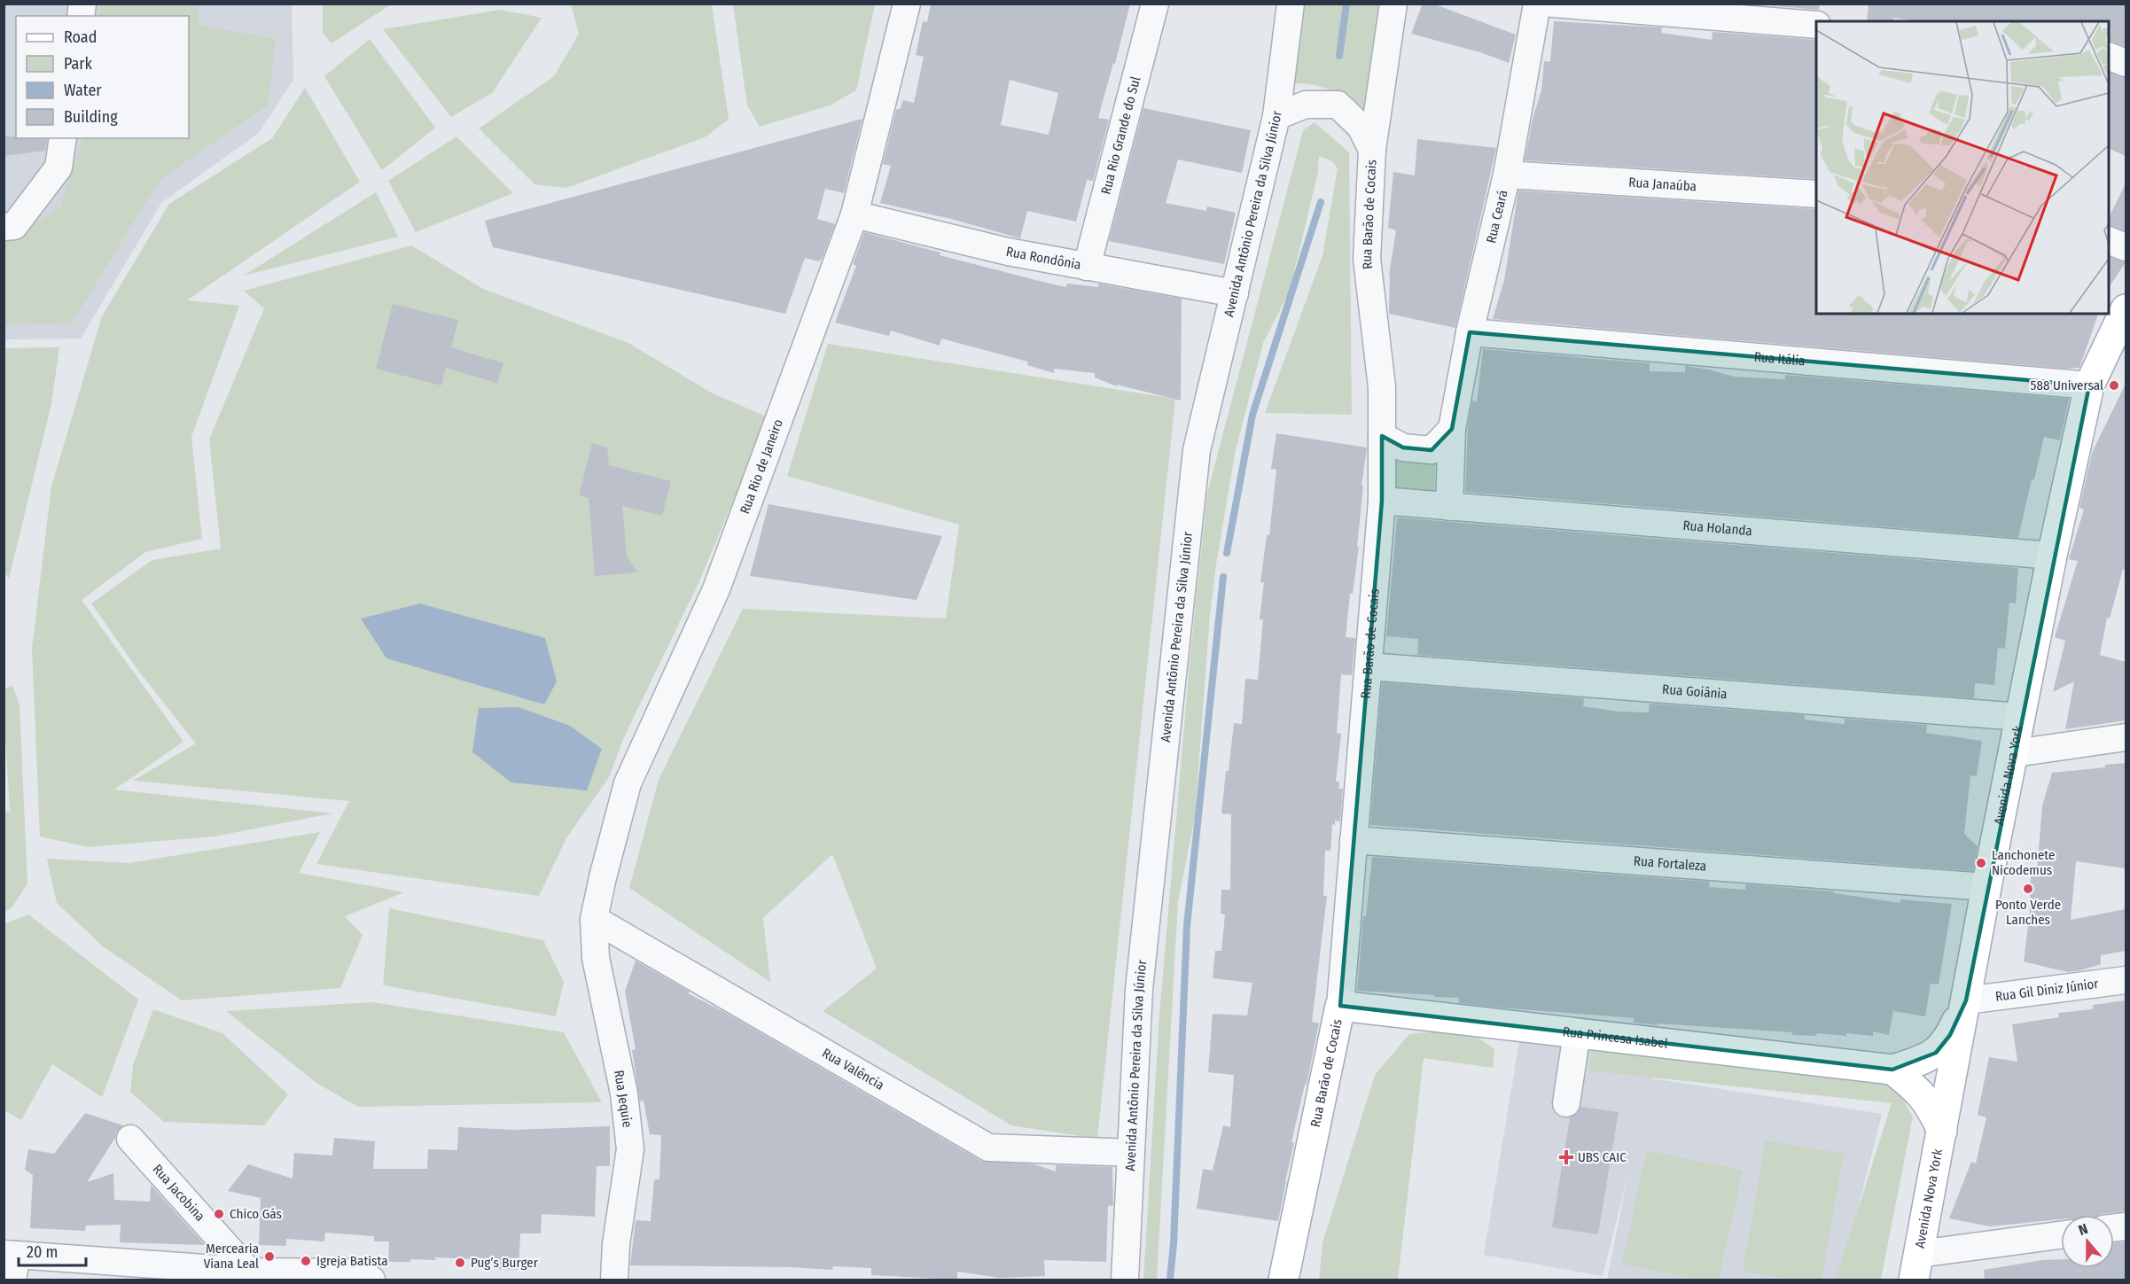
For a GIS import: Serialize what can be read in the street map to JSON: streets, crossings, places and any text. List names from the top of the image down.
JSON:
{
  "streets": {
    "main road": ["Rua Barão de Cocais", "Avenida Nova York", "Rua Princesa Isabel"],
    "street": [
      "Rua Rio Grande do Sul",
      "Rua Janaúba",
      "Avenida Antônio Pereira da Silva Júnior",
      "Rua Ceará",
      "Rua Rondônia",
      "Rua Itália",
      "Rua Rio de Janeiro",
      "Rua Holanda",
      "Rua Goiânia",
      "Rua Fortaleza",
      "Rua Gil Diniz Júnior",
      "Rua Valência",
      "Rua Jequie",
      "Rua Jacobina"
    ]
  },
  "crossings": [
    ["Rua Rio Grande do Sul", "Rua Rondônia"],
    ["Rua Janaúba", "Rua Ceará"],
    ["Avenida Antônio Pereira da Silva Júnior", "Rua Rondônia"],
    ["Avenida Antônio Pereira da Silva Júnior", "Rua Valência"],
    ["Rua Barão de Cocais", "Rua Holanda"],
    ["Rua Barão de Cocais", "Rua Goiânia"],
    ["Rua Barão de Cocais", "Rua Fortaleza"],
    ["Rua Barão de Cocais", "Rua Princesa Isabel"],
    ["Rua Ceará", "Rua Itália"],
    ["Rua Ceará", "Rua Holanda"],
    ["Rua Rondônia", "Rua Rio de Janeiro"],
    ["Rua Itália", "Avenida Nova York"],
    ["Rua Rio de Janeiro", "Rua Valência"],
    ["Rua Rio de Janeiro", "Rua Jequie"],
    ["Rua Holanda", "Avenida Nova York"],
    ["Rua Goiânia", "Avenida Nova York"],
    ["Avenida Nova York", "Rua Fortaleza"],
    ["Avenida Nova York", "Rua Gil Diniz Júnior"],
    ["Avenida Nova York", "Rua Princesa Isabel"],
    ["Rua Gil Diniz Júnior", "Rua Princesa Isabel"],
    ["Rua Valência", "Rua Jequie"]
  ],
  "places": {
    "other": [
      "588 Universal",
      "Lanchonete Nicodemus",
      "Ponto Verde Lanches",
      "Chico Gás",
      "Mercearia Viana Leal",
      "Igreja Batista",
      "Pug’s Burger"
    ],
    "health": ["UBS CAIC"]
  },
  "legend": [
    "Road",
    "Park",
    "Water",
    "Building"
  ],
  "scale_bar": "20 m",
  "north": "top"
}
